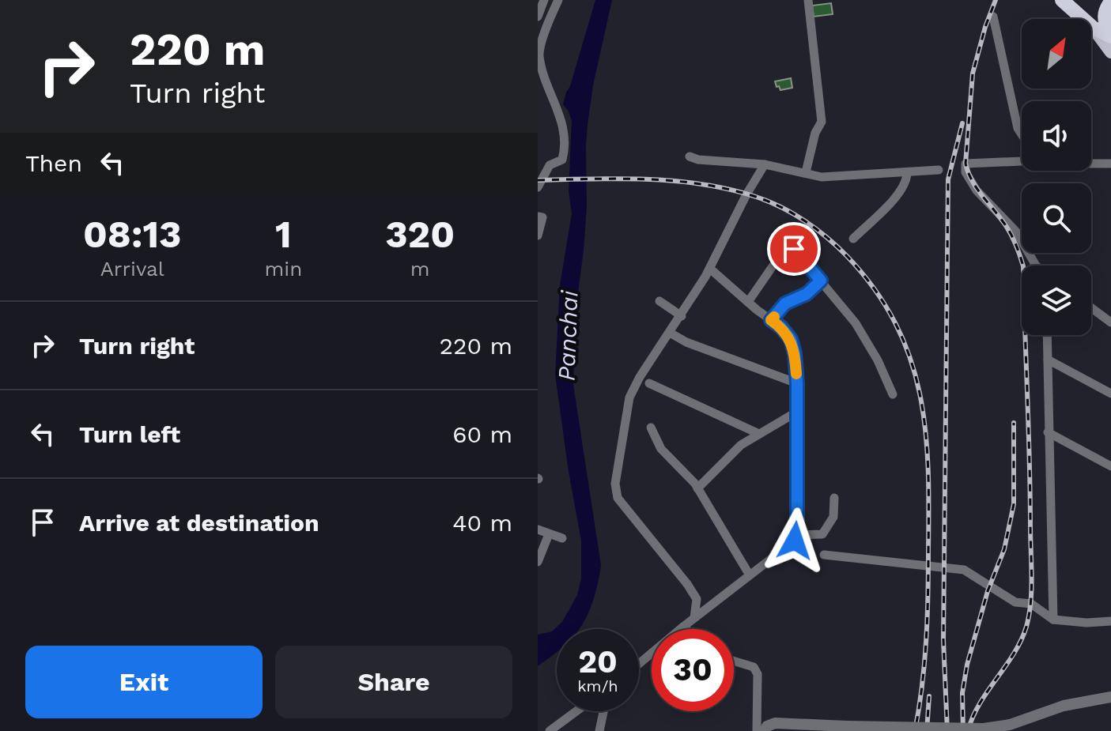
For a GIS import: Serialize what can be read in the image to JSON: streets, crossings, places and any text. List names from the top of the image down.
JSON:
{
  "water": ["Panchai"],
  "north": "top right",
  "page": {
    "turn": ["220 m", "Turn right"],
    "then": "Then",
    "eta": [
      "08:13",
      "Arrival",
      "1",
      "min",
      "320",
      "m"
    ],
    "list": [
      {
        "name": "Turn right",
        "value": "220 m"
      },
      {
        "name": "Turn left",
        "value": "60 m"
      },
      {
        "name": "Arrive at destination",
        "value": "40 m"
      }
    ],
    "speed": "20 km/h",
    "limit": "30",
    "buttons": ["Exit", "Share"]
  }
}
